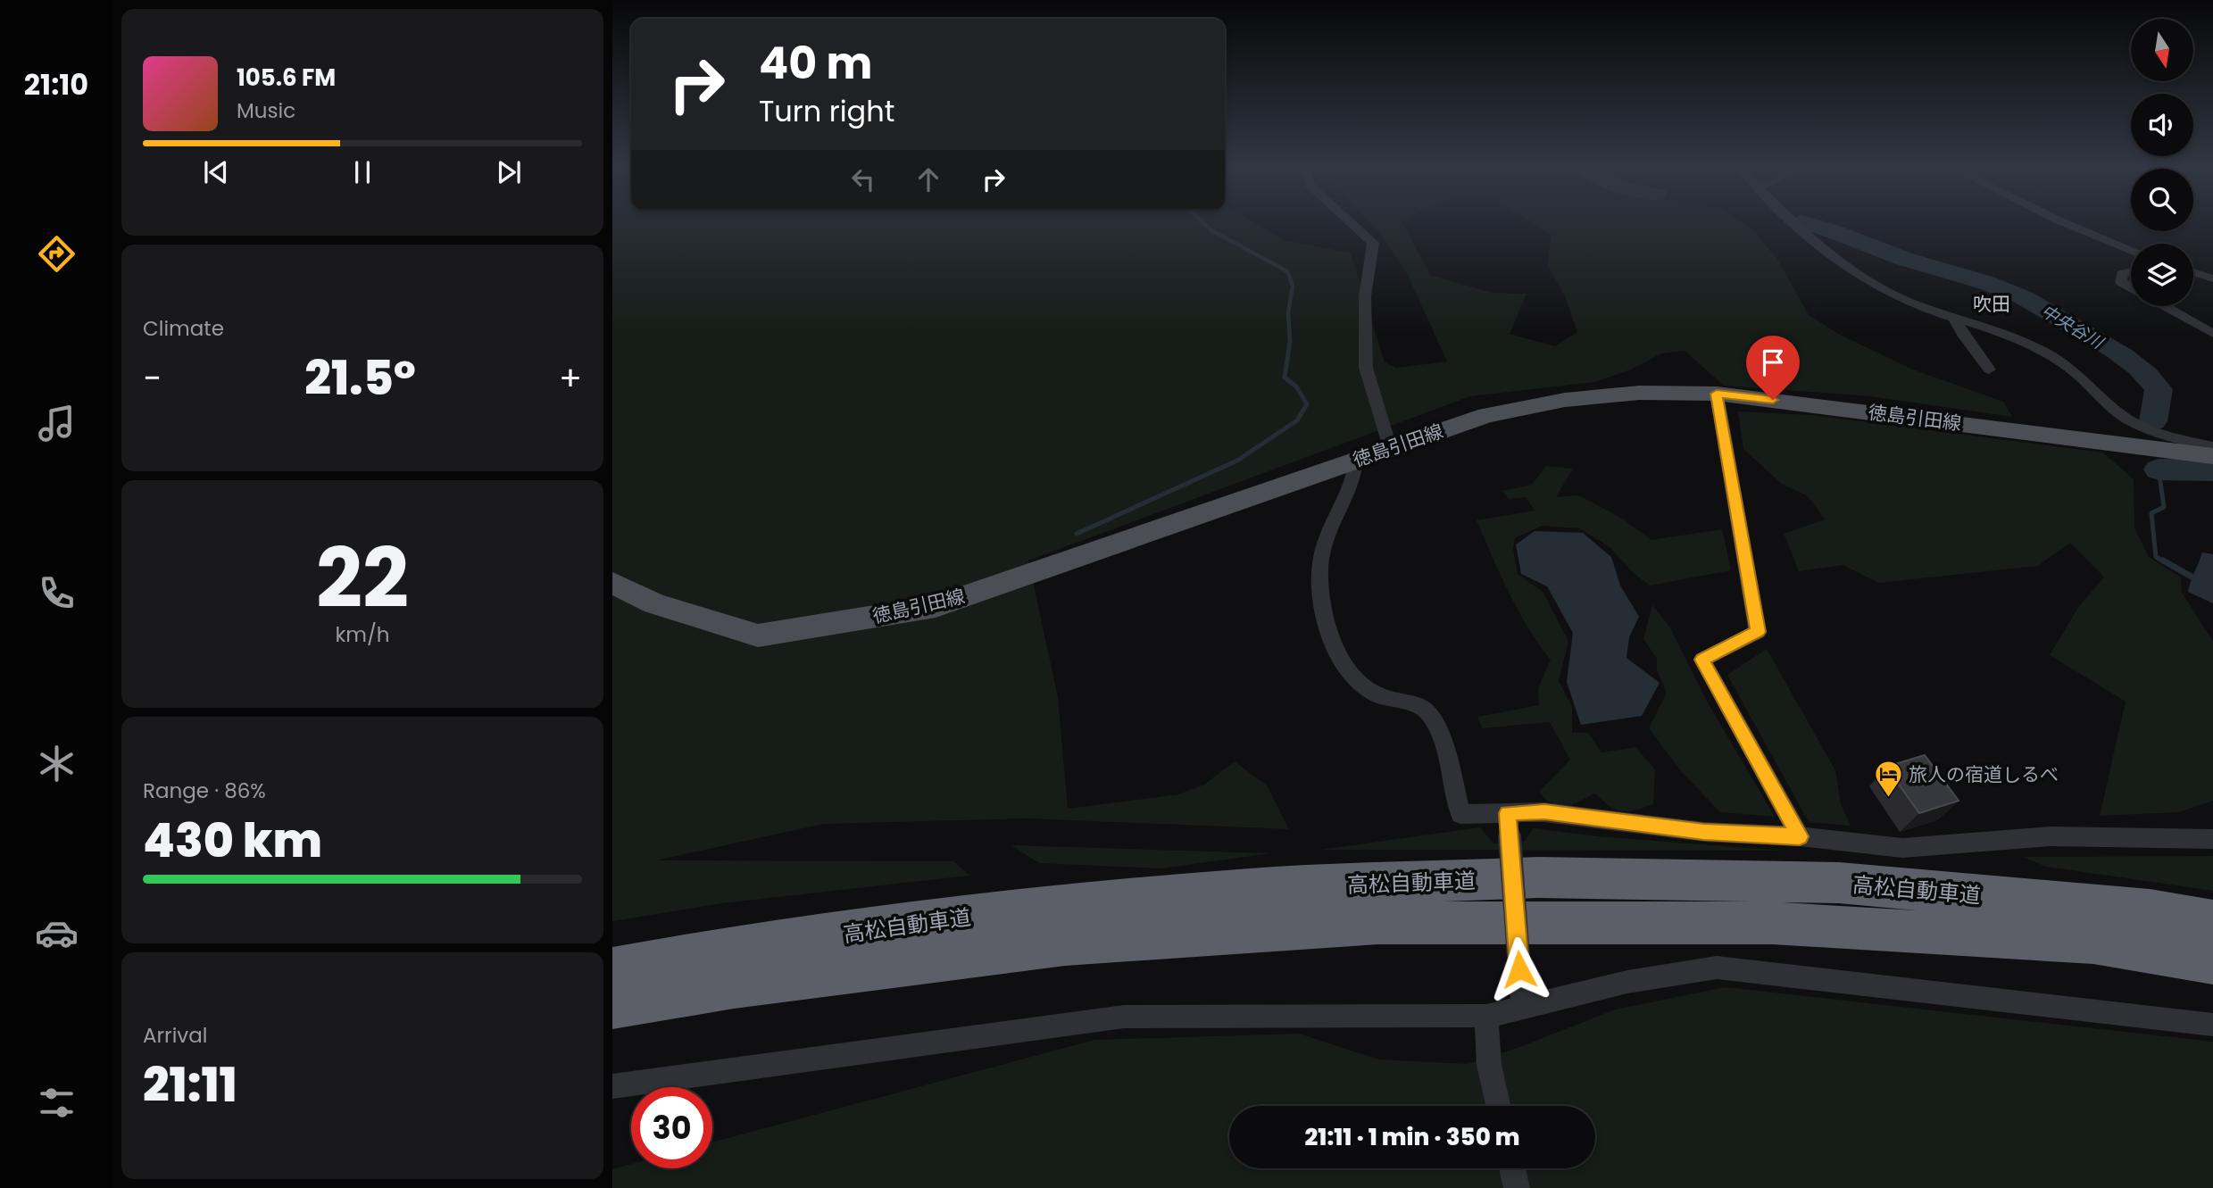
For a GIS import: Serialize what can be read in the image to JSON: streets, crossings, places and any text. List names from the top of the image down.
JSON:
{
  "streets": {
    "highway": ["高松自動車道"],
    "main road": ["徳島引田線"]
  },
  "districts": ["吹田"],
  "water": ["中央谷川"],
  "places": {
    "hotel": ["旅人の宿道しるべ"]
  },
  "north": "bottom",
  "page": {
    "tabs": "21:10",
    "turn": ["40 m", "Turn right"],
    "song": ["105.6 FM", "Music"],
    "tile": [
      "Climate",
      ["22", "km/h"],
      ["Range · 86%", "430 km"],
      ["Arrival", "21:11"]
    ],
    "heat": ["−", "21.5°", "+"],
    "limit": "30",
    "trip": "21:11 · 1 min · 350 m"
  }
}
